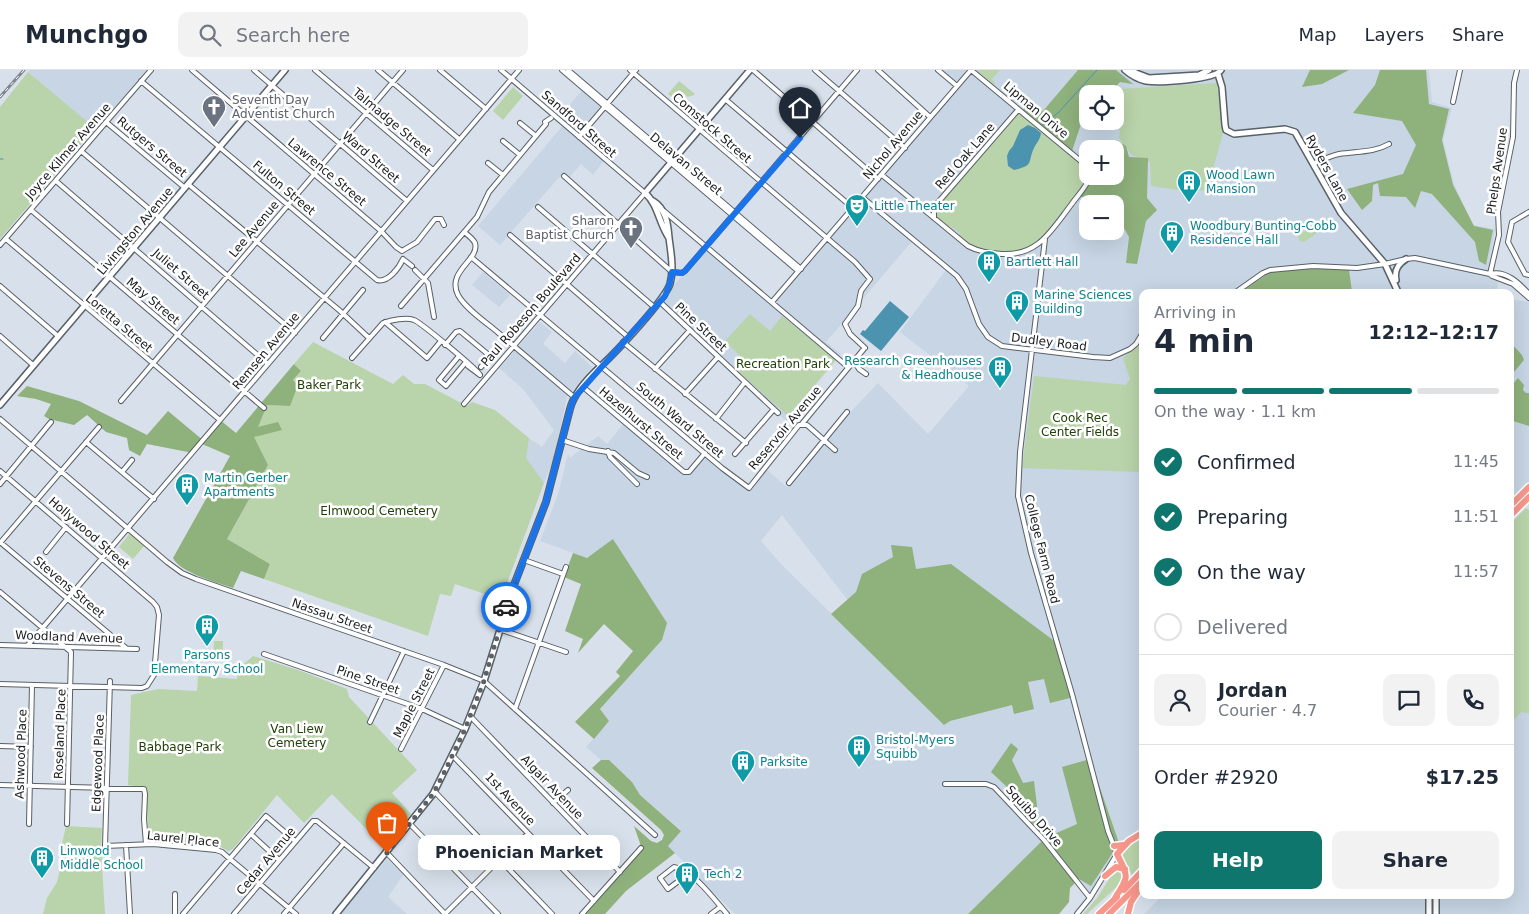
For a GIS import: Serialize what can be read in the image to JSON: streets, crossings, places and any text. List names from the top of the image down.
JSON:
{
  "streets": {
    "street": [
      "Lipman Drive",
      "Talmadge Street",
      "Sandford Street",
      "Comstock Street",
      "Nichol Avenue",
      "Rutgers Street",
      "Joyce Kilmer Avenue",
      "Red Oak Lane",
      "Ward Street",
      "Delavan Street",
      "Ryders Lane",
      "Phelps Avenue",
      "Lawrence Street",
      "Fulton Street",
      "Lee Avenue",
      "Livingston Avenue",
      "Juliet Street",
      "May Street",
      "Paul Robeson Boulevard",
      "Loretta Street",
      "Pine Street",
      "Dudley Road",
      "Remsen Avenue",
      "South Ward Street",
      "Hazelhurst Street",
      "Reservoir Avenue",
      "Hollywood Street",
      "College Farm Road",
      "Stevens Street",
      "Nassau Street",
      "Woodland Avenue",
      "Maple Street",
      "Roseland Place",
      "Ashwood Place",
      "Edgewood Place",
      "Algair Avenue",
      "1st Avenue",
      "Squibb Drive",
      "Laurel Place",
      "Cedar Avenue"
    ]
  },
  "crossings": [
    ["Lipman Drive", "Nichol Avenue"],
    ["Lipman Drive", "Red Oak Lane"],
    ["Talmadge Street", "Lee Avenue"],
    ["Talmadge Street", "Remsen Avenue"],
    ["Sandford Street", "Paul Robeson Boulevard"],
    ["Sandford Street", "Remsen Avenue"],
    ["Comstock Street", "Nichol Avenue"],
    ["Comstock Street", "Paul Robeson Boulevard"],
    ["Comstock Street", "Reservoir Avenue"],
    ["Nichol Avenue", "Delavan Street"],
    ["Nichol Avenue", "Dudley Road"],
    ["Rutgers Street", "Joyce Kilmer Avenue"],
    ["Rutgers Street", "Lee Avenue"],
    ["Rutgers Street", "Livingston Avenue"],
    ["Rutgers Street", "Remsen Avenue"],
    ["Joyce Kilmer Avenue", "Fulton Street"],
    ["Joyce Kilmer Avenue", "Juliet Street"],
    ["Joyce Kilmer Avenue", "May Street"],
    ["Joyce Kilmer Avenue", "Loretta Street"],
    ["Ward Street", "Lee Avenue"],
    ["Ward Street", "Livingston Avenue"],
    ["Ward Street", "Remsen Avenue"],
    ["Delavan Street", "Paul Robeson Boulevard"],
    ["Lawrence Street", "Lee Avenue"],
    ["Lawrence Street", "Livingston Avenue"],
    ["Lawrence Street", "Remsen Avenue"],
    ["Fulton Street", "Lee Avenue"],
    ["Fulton Street", "Livingston Avenue"],
    ["Fulton Street", "Remsen Avenue"],
    ["Lee Avenue", "Juliet Street"],
    ["Lee Avenue", "May Street"],
    ["Lee Avenue", "Loretta Street"],
    ["Livingston Avenue", "Juliet Street"],
    ["Livingston Avenue", "May Street"],
    ["Livingston Avenue", "Loretta Street"],
    ["Juliet Street", "Remsen Avenue"],
    ["May Street", "Remsen Avenue"],
    ["Paul Robeson Boulevard", "South Ward Street"],
    ["Loretta Street", "Remsen Avenue"],
    ["Pine Street", "Maple Street"],
    ["Dudley Road", "College Farm Road"],
    ["Remsen Avenue", "Hollywood Street"],
    ["Remsen Avenue", "Stevens Street"],
    ["Remsen Avenue", "Nassau Street"],
    ["Remsen Avenue", "Woodland Avenue"],
    ["South Ward Street", "Hazelhurst Street"],
    ["South Ward Street", "Reservoir Avenue"],
    ["Hollywood Street", "Edgewood Place"],
    ["Stevens Street", "Woodland Avenue"],
    ["Nassau Street", "Maple Street"],
    ["Woodland Avenue", "Roseland Place"],
    ["Edgewood Place", "Laurel Place"],
    ["Laurel Place", "Cedar Avenue"]
  ],
  "parks": [
    "Recreation Park",
    "Baker Park",
    "Cook Rec Center Fields",
    "Elmwood Cemetery",
    "Van Liew Cemetery",
    "Babbage Park"
  ],
  "places": {
    "church": ["Seventh Day Adventist Church", "Sharon Baptist Church"],
    "building": [
      "Wood Lawn Mansion",
      "Woodbury Bunting-Cobb Residence Hall",
      "Bartlett Hall",
      "Marine Sciences Building",
      "Research Greenhouses & Headhouse",
      "Martin Gerber Apartments",
      "Parsons Elementary School",
      "Bristol-Myers Squibb",
      "Parksite",
      "Linwood Middle School",
      "Tech 2"
    ],
    "theatre": ["Little Theater"],
    "other": ["Phoenician Market"]
  },
  "page": {
    "header": "Munchgo",
    "search": "Search here",
    "nav": ["Map", "Layers", "Share"],
    "map_buttons": ["+", "−"],
    "heading": ["4 min", "Arriving in", "12:12–12:17"],
    "panel": [
      "Jordan",
      "Courier · 4.7",
      "Order #2920",
      "$17.25"
    ],
    "bar": "On the way · 1.1 km",
    "list": [
      ["Confirmed", "11:45"],
      ["Preparing", "11:51"],
      ["On the way", "11:57"],
      "Delivered"
    ],
    "buttons": ["Help", "Share"],
    "bubble": "Phoenician Market"
  }
}
